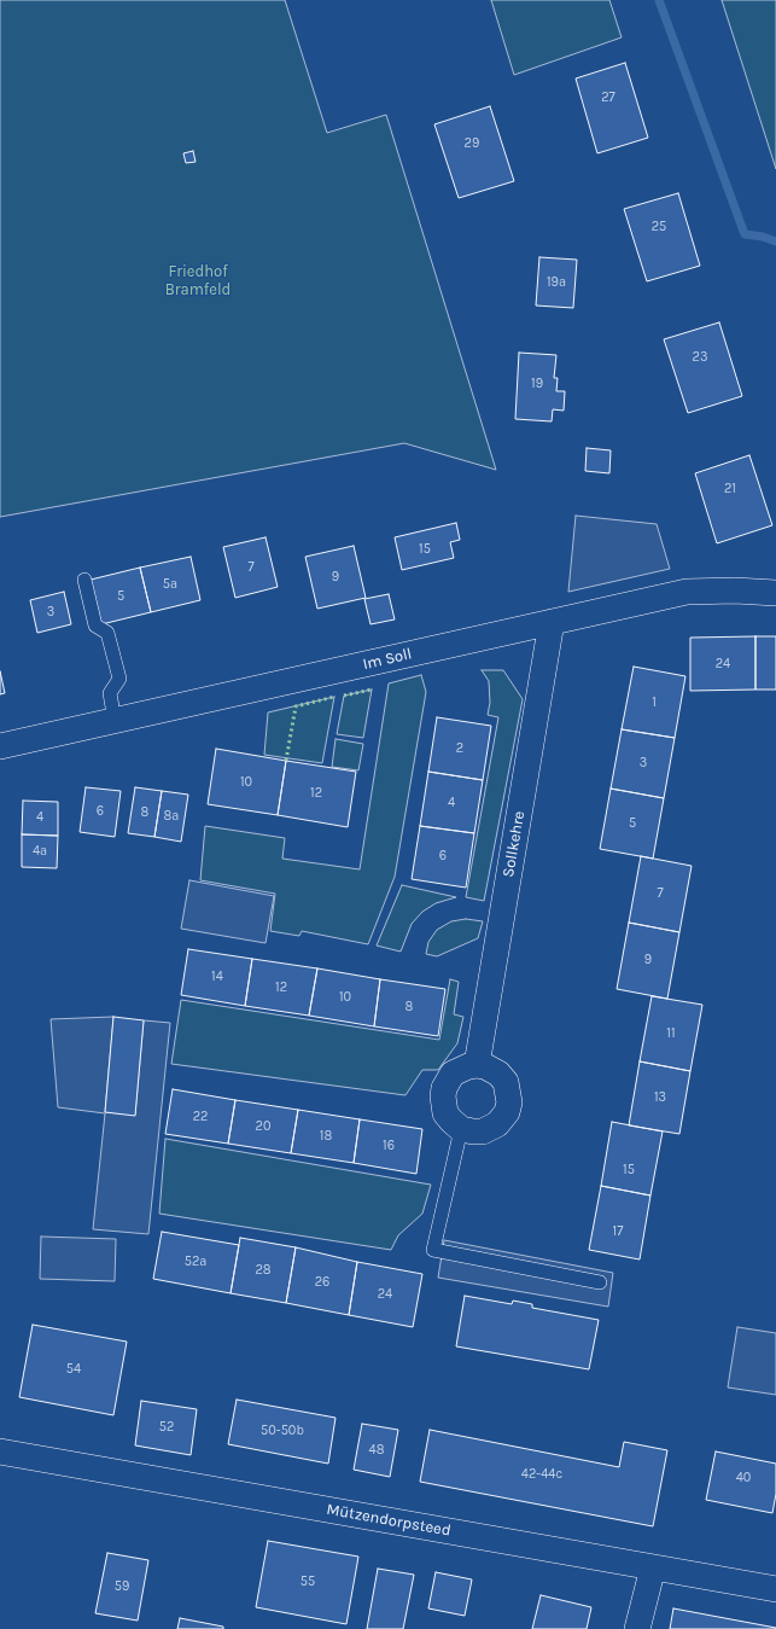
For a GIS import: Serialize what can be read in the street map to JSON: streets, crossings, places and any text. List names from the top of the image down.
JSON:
{
  "streets": {
    "street": ["Im Soll", "Sollkehre", "Mützendorpsteed"]
  },
  "crossings": [
    ["Im Soll", "Sollkehre"]
  ],
  "parks": ["Friedhof Bramfeld"],
  "house_numbers": [
    "27",
    "29",
    "25",
    "19a",
    "23",
    "19",
    "21",
    "15",
    "7",
    "9",
    "5a",
    "5",
    "3",
    "24",
    "1",
    "2",
    "3",
    "10",
    "12",
    "4",
    "6",
    "8",
    "8a",
    "4",
    "5",
    "4a",
    "6",
    "7",
    "9",
    "14",
    "12",
    "10",
    "8",
    "11",
    "13",
    "22",
    "20",
    "18",
    "16",
    "15",
    "17",
    "52a",
    "28",
    "26",
    "24",
    "54",
    "52",
    "50-50b",
    "48",
    "42-44c",
    "40",
    "55",
    "59"
  ]
}
